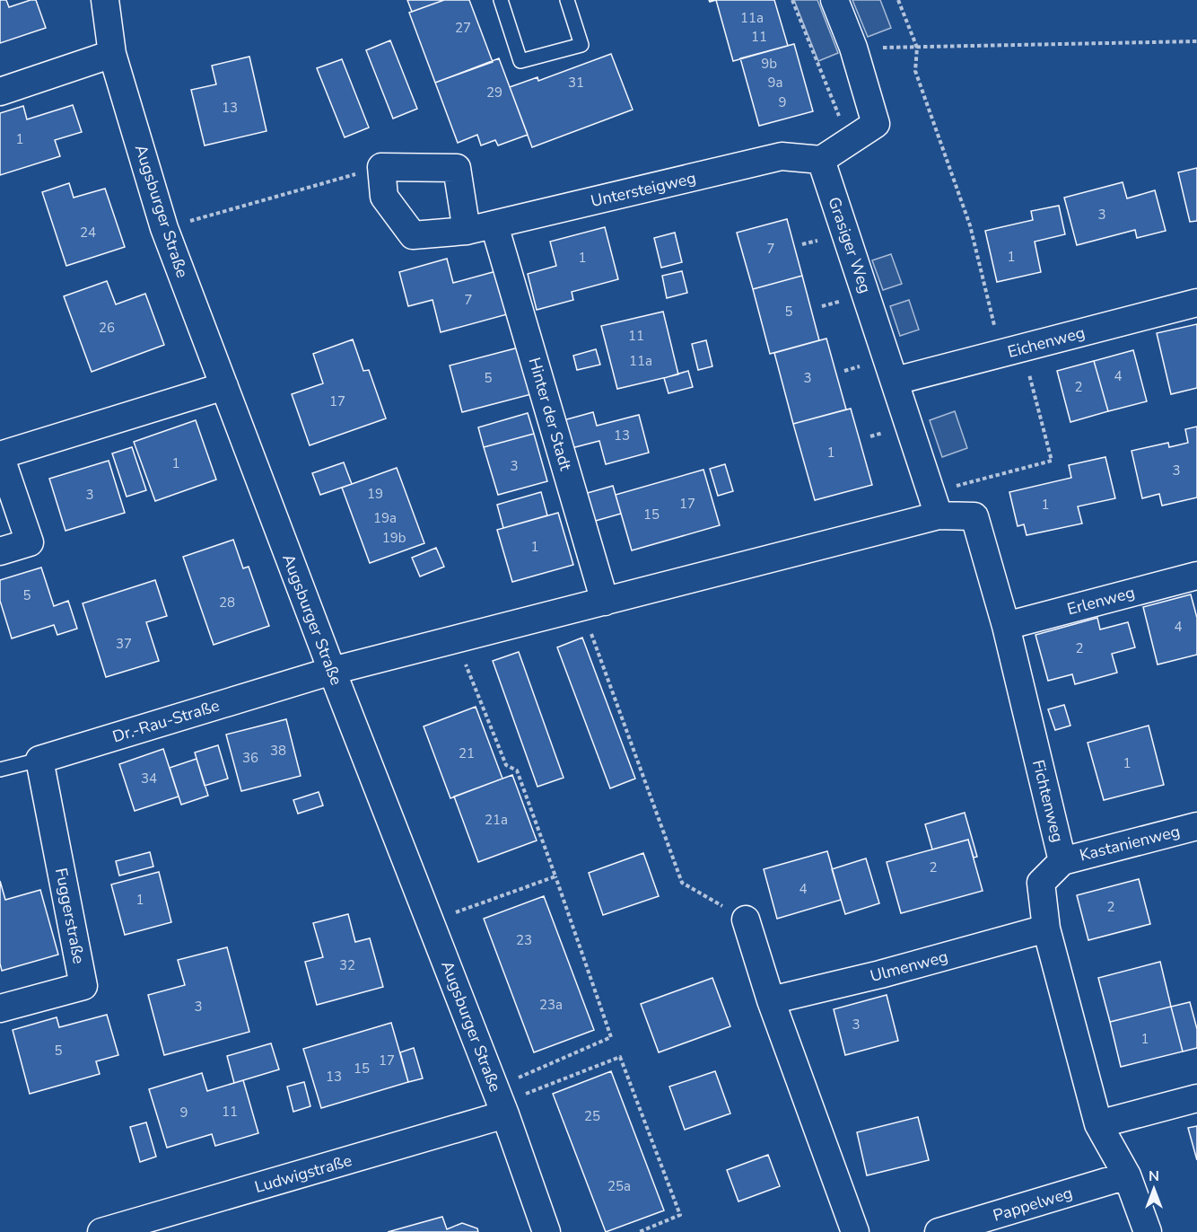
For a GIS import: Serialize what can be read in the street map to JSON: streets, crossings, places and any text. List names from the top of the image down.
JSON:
{
  "streets": {
    "street": [
      "Untersteigweg",
      "Augsburger Straße",
      "Grasiger Weg",
      "Eichenweg",
      "Hinter der Stadt",
      "Erlenweg",
      "Dr.-Rau-Straße",
      "Fichtenweg",
      "Kastanienweg",
      "Fuggerstraße",
      "Ulmenweg",
      "Ludwigstraße",
      "Pappelweg"
    ]
  },
  "crossings": [
    ["Untersteigweg", "Grasiger Weg"],
    ["Untersteigweg", "Hinter der Stadt"],
    ["Augsburger Straße", "Dr.-Rau-Straße"],
    ["Augsburger Straße", "Ludwigstraße"],
    ["Grasiger Weg", "Eichenweg"],
    ["Grasiger Weg", "Fichtenweg"],
    ["Erlenweg", "Fichtenweg"],
    ["Dr.-Rau-Straße", "Fuggerstraße"],
    ["Fichtenweg", "Kastanienweg"],
    ["Fichtenweg", "Ulmenweg"],
    ["Fichtenweg", "Pappelweg"]
  ],
  "house_numbers": [
    "11a",
    "27",
    "11",
    "9b",
    "31",
    "9a",
    "29",
    "9",
    "13",
    "1",
    "3",
    "24",
    "7",
    "1",
    "1",
    "7",
    "5",
    "26",
    "11",
    "11a",
    "4",
    "5",
    "3",
    "2",
    "17",
    "13",
    "1",
    "1",
    "3",
    "3",
    "19",
    "3",
    "17",
    "1",
    "15",
    "19a",
    "19b",
    "1",
    "5",
    "28",
    "4",
    "37",
    "2",
    "38",
    "21",
    "36",
    "1",
    "34",
    "21a",
    "2",
    "4",
    "1",
    "2",
    "23",
    "32",
    "23a",
    "3",
    "3",
    "1",
    "5",
    "17",
    "15",
    "13",
    "11",
    "9",
    "25",
    "25a"
  ],
  "north": "top"
}
